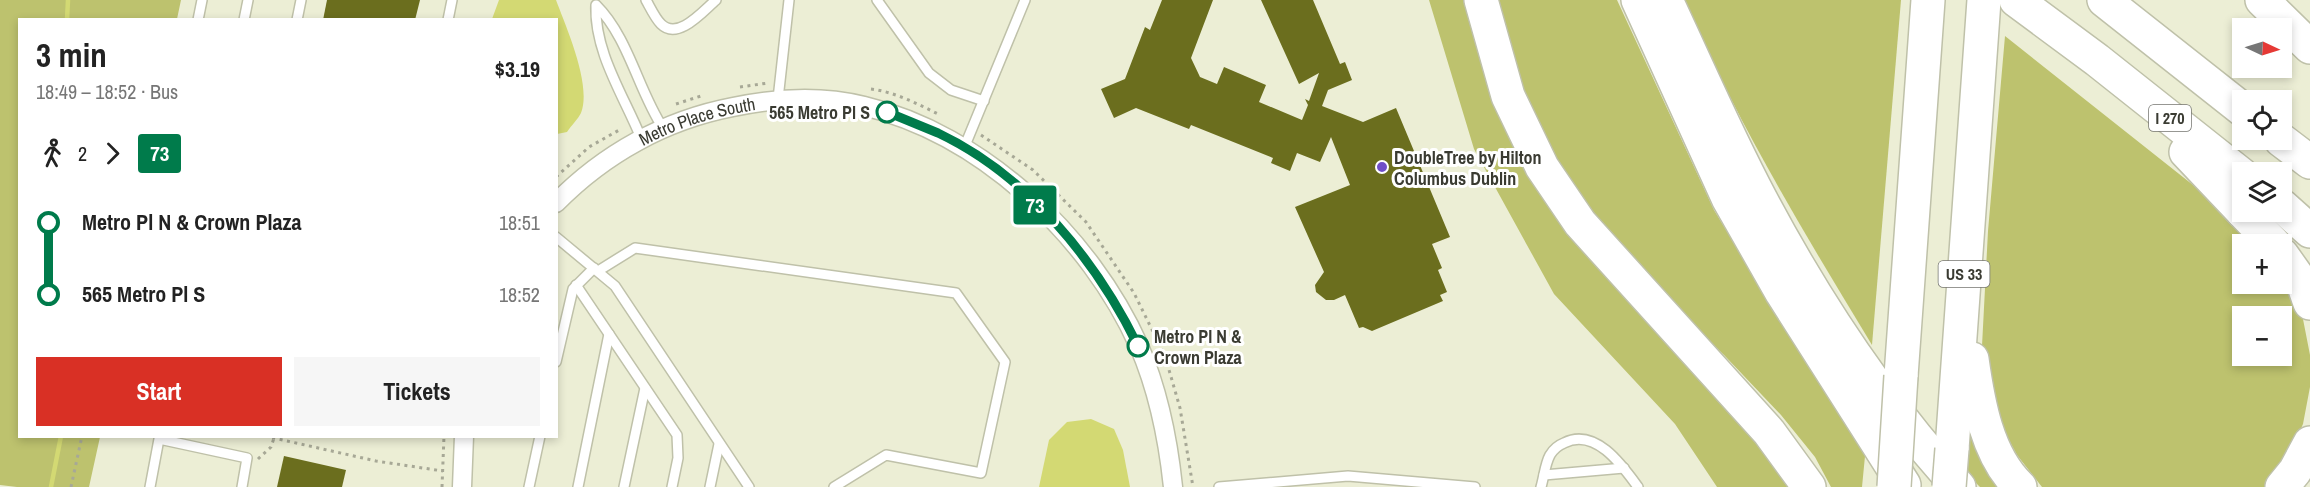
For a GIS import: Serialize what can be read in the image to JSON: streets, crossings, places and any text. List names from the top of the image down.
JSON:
{
  "streets": {
    "highway": ["I 270", "US 33"],
    "street": ["Metro Place South"]
  },
  "places": ["565 Metro Pl S", "DoubleTree by Hilton Columbus Dublin", "Metro Pl N & Crown Plaza"],
  "lines": ["bus line 73"],
  "north": "right",
  "page": {
    "on_map": "73",
    "map_buttons": ["+", "−"],
    "heading": ["3 min", "18:49 – 18:52 · Bus", "$3.19"],
    "legs": ["2", "73"],
    "list": [
      {
        "name": "Metro Pl N & Crown Plaza",
        "value": "18:51"
      },
      {
        "name": "565 Metro Pl S",
        "value": "18:52"
      }
    ],
    "buttons": ["Start", "Tickets"]
  }
}
